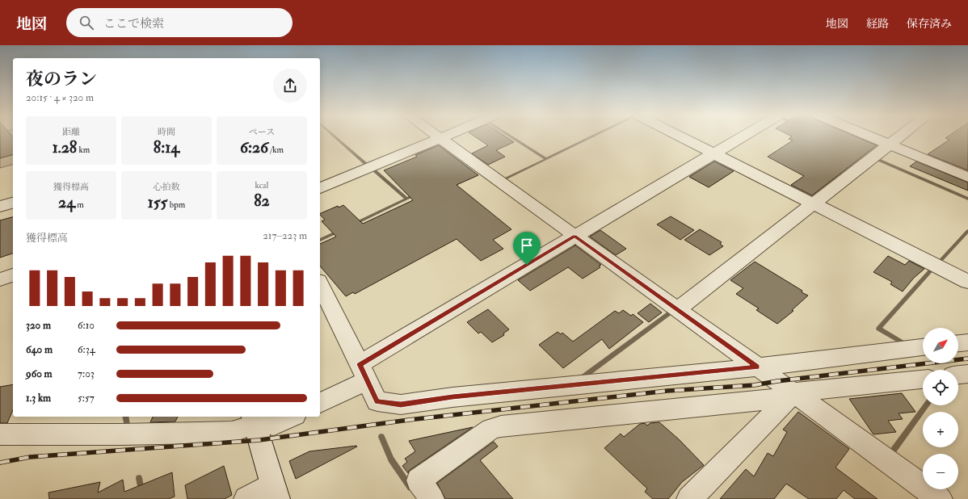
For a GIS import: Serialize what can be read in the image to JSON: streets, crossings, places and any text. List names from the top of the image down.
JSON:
{
  "north": "top right",
  "page": {
    "header": "地図",
    "search": "ここで検索",
    "nav": ["地図", "経路", "保存済み"],
    "heading": ["夜のラン", "20:15 · 4 × 320 m"],
    "stats": [
      ["距離", "1.28 km"],
      ["時間", "8:14"],
      ["ペース", "6:26 /km"],
      ["獲得標高", "24 m"],
      ["心拍数", "155 bpm"],
      ["kcal", "82"]
    ],
    "chart": ["獲得標高", "217–223 m"],
    "list": [
      {
        "name": "320 m",
        "note": "6:10"
      },
      {
        "name": "640 m",
        "note": "6:34"
      },
      {
        "name": "960 m",
        "note": "7:03"
      },
      {
        "name": "1.3 km",
        "note": "5:57"
      }
    ],
    "map_buttons": ["+", "−"]
  }
}
